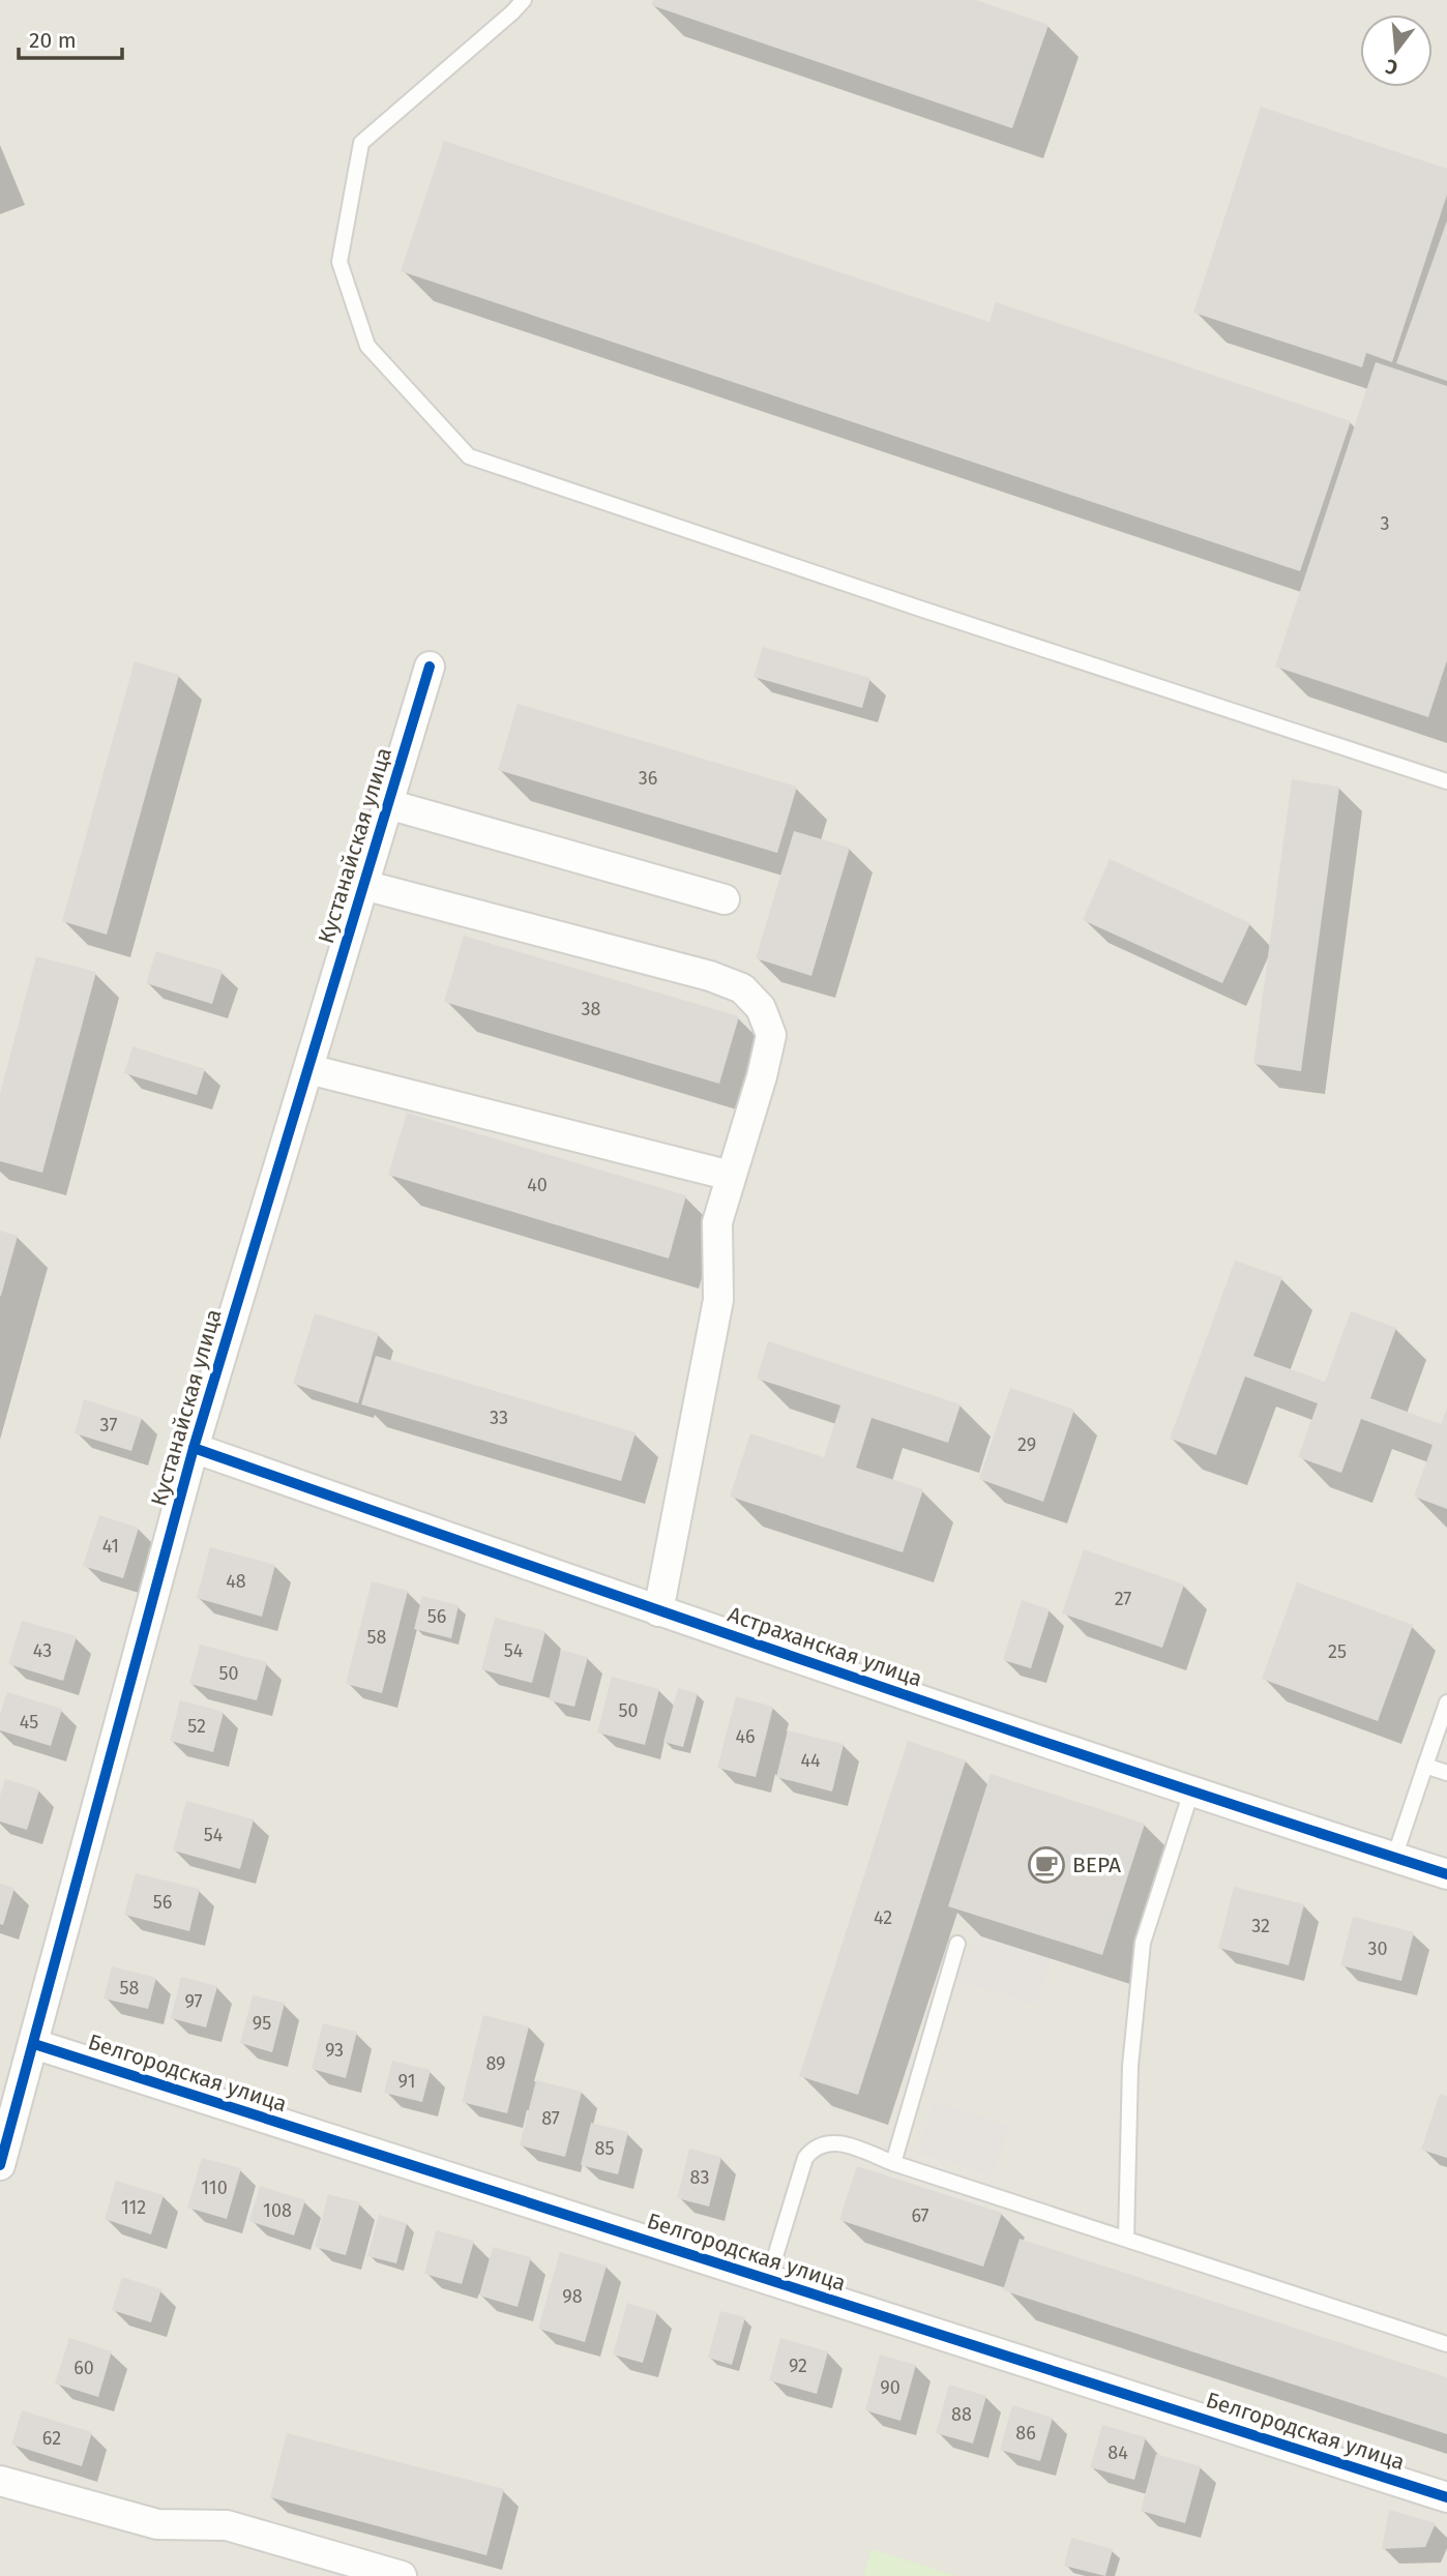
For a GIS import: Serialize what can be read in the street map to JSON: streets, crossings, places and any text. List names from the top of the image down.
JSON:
{
  "streets": {
    "street": ["Кустанайская улица", "Астраханская улица", "Белгородская улица"]
  },
  "crossings": [
    ["Кустанайская улица", "Астраханская улица"],
    ["Кустанайская улица", "Белгородская улица"]
  ],
  "places": {
    "cafe": ["ВЕРА"]
  },
  "house_numbers": [
    "3",
    "36",
    "38",
    "40",
    "33",
    "37",
    "29",
    "41",
    "48",
    "27",
    "56",
    "58",
    "43",
    "54",
    "25",
    "50",
    "50",
    "45",
    "52",
    "46",
    "44",
    "54",
    "56",
    "42",
    "32",
    "30",
    "58",
    "97",
    "95",
    "93",
    "89",
    "91",
    "87",
    "85",
    "83",
    "110",
    "112",
    "108",
    "67",
    "98",
    "92",
    "60",
    "90",
    "88",
    "86",
    "62",
    "84"
  ],
  "scale_bar": "20 m",
  "north": "bottom"
}
